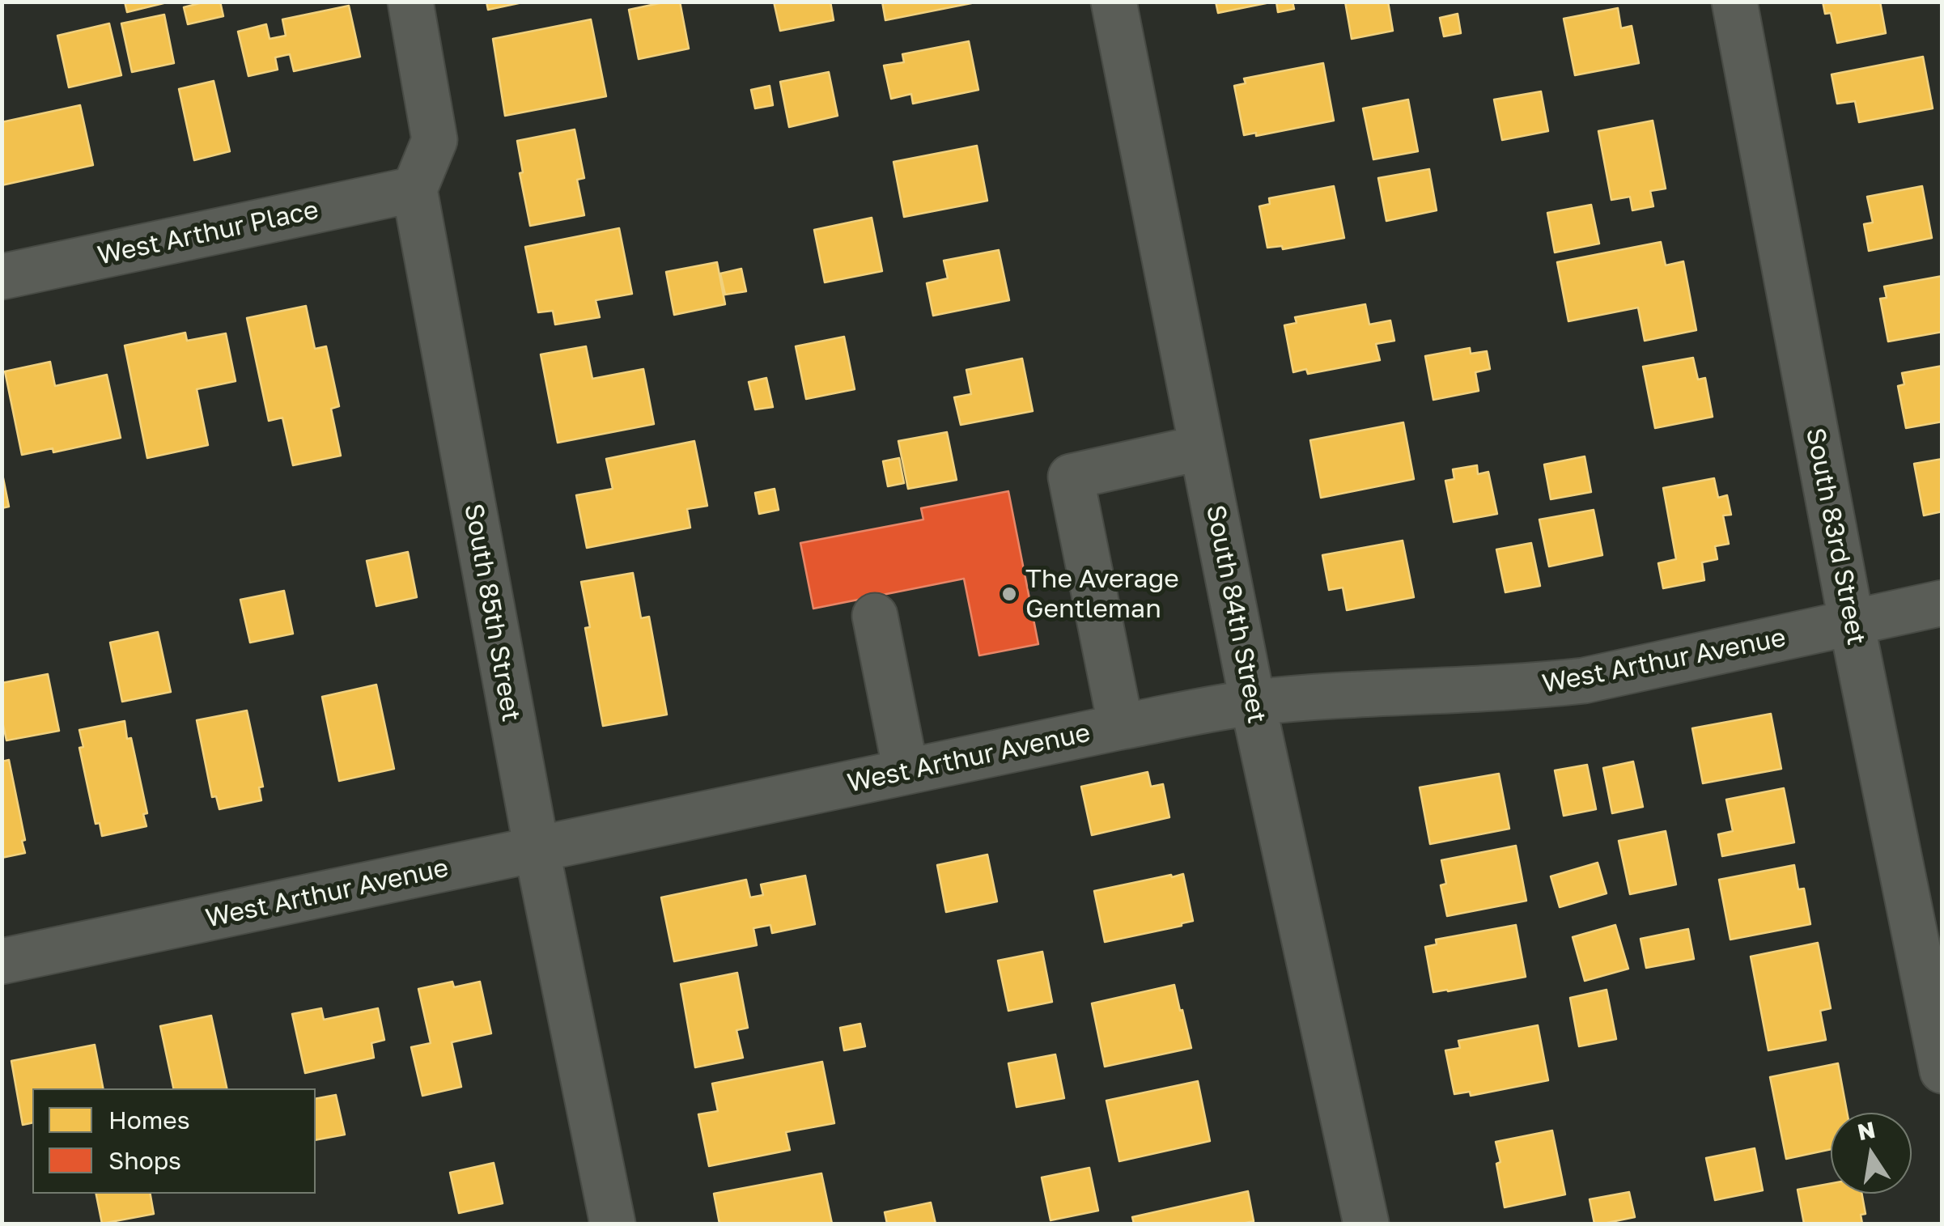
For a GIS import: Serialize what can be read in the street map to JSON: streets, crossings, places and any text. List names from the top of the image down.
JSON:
{
  "streets": {
    "street": [
      "West Arthur Place",
      "South 83rd Street",
      "South 85th Street",
      "South 84th Street",
      "West Arthur Avenue"
    ]
  },
  "crossings": [
    ["West Arthur Place", "South 85th Street"],
    ["South 83rd Street", "West Arthur Avenue"],
    ["South 85th Street", "West Arthur Avenue"],
    ["South 84th Street", "West Arthur Avenue"]
  ],
  "places": ["The Average Gentleman"],
  "legend": ["Homes", "Shops"],
  "north": "top"
}
